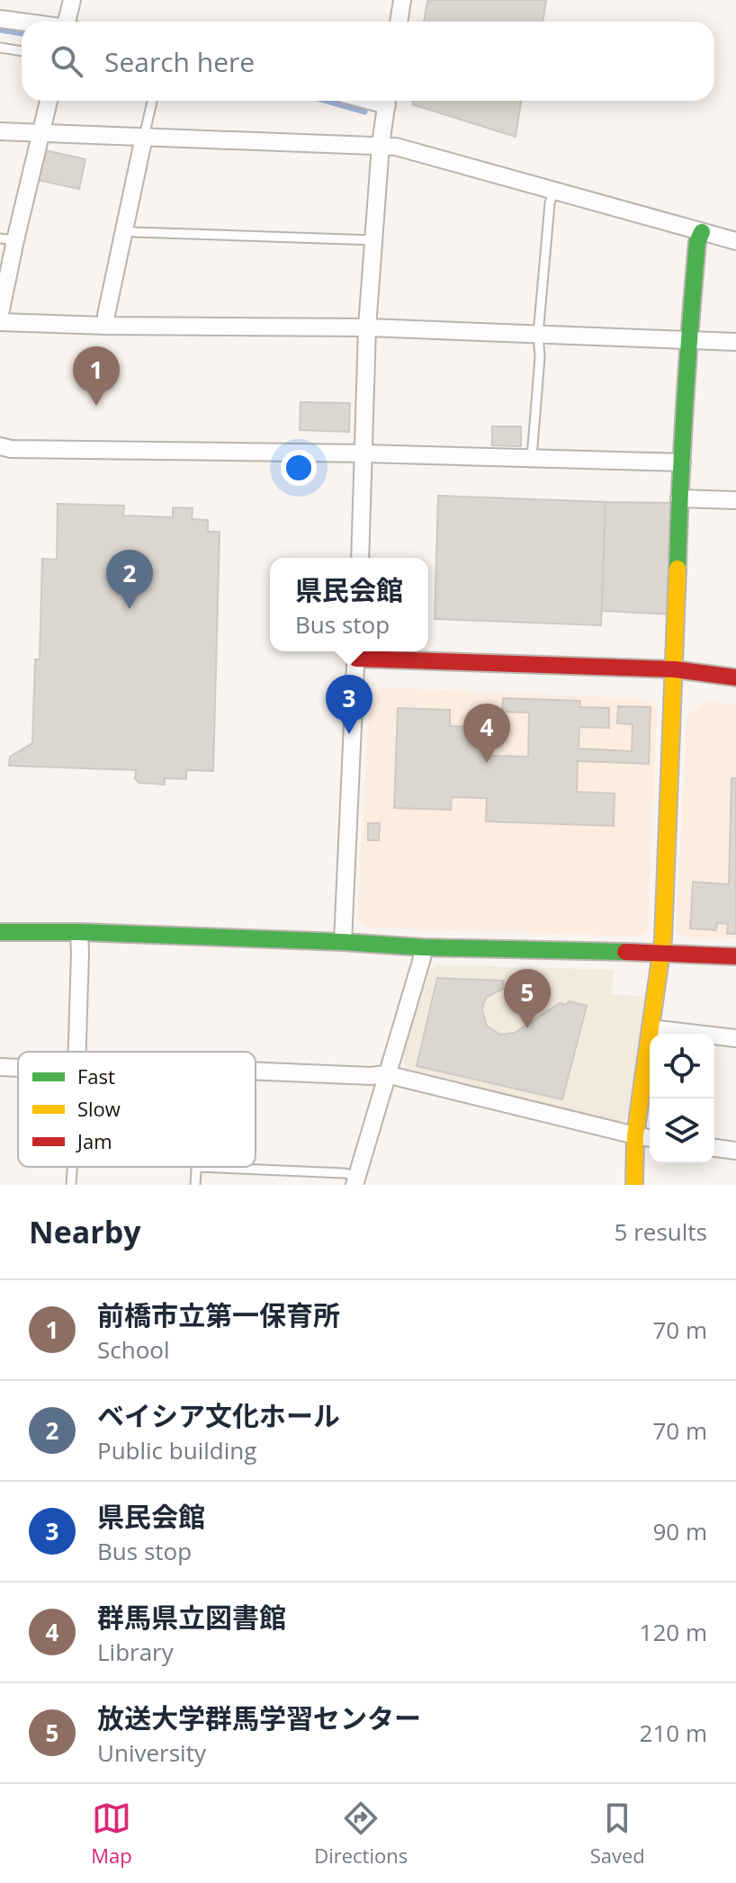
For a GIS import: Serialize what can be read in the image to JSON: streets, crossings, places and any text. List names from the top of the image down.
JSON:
{
  "legend": ["Fast", "Slow", "Jam"],
  "page": {
    "search": "Search here",
    "pins": [
      "1",
      "2",
      "3",
      "4",
      "5"
    ],
    "popup": ["県民会館", "Bus stop"],
    "heading": ["Nearby", "5 results"],
    "list": [
      {
        "mark": "1",
        "name": "前橋市立第一保育所",
        "note": "School",
        "value": "70 m"
      },
      {
        "mark": "2",
        "name": "ベイシア文化ホール",
        "note": "Public building",
        "value": "70 m"
      },
      {
        "mark": "3",
        "name": "県民会館",
        "note": "Bus stop",
        "value": "90 m"
      },
      {
        "mark": "4",
        "name": "群馬県立図書館",
        "note": "Library",
        "value": "120 m"
      },
      {
        "mark": "5",
        "name": "放送大学群馬学習センター",
        "note": "University",
        "value": "210 m"
      }
    ],
    "nav": ["Map", "Directions", "Saved"]
  }
}
